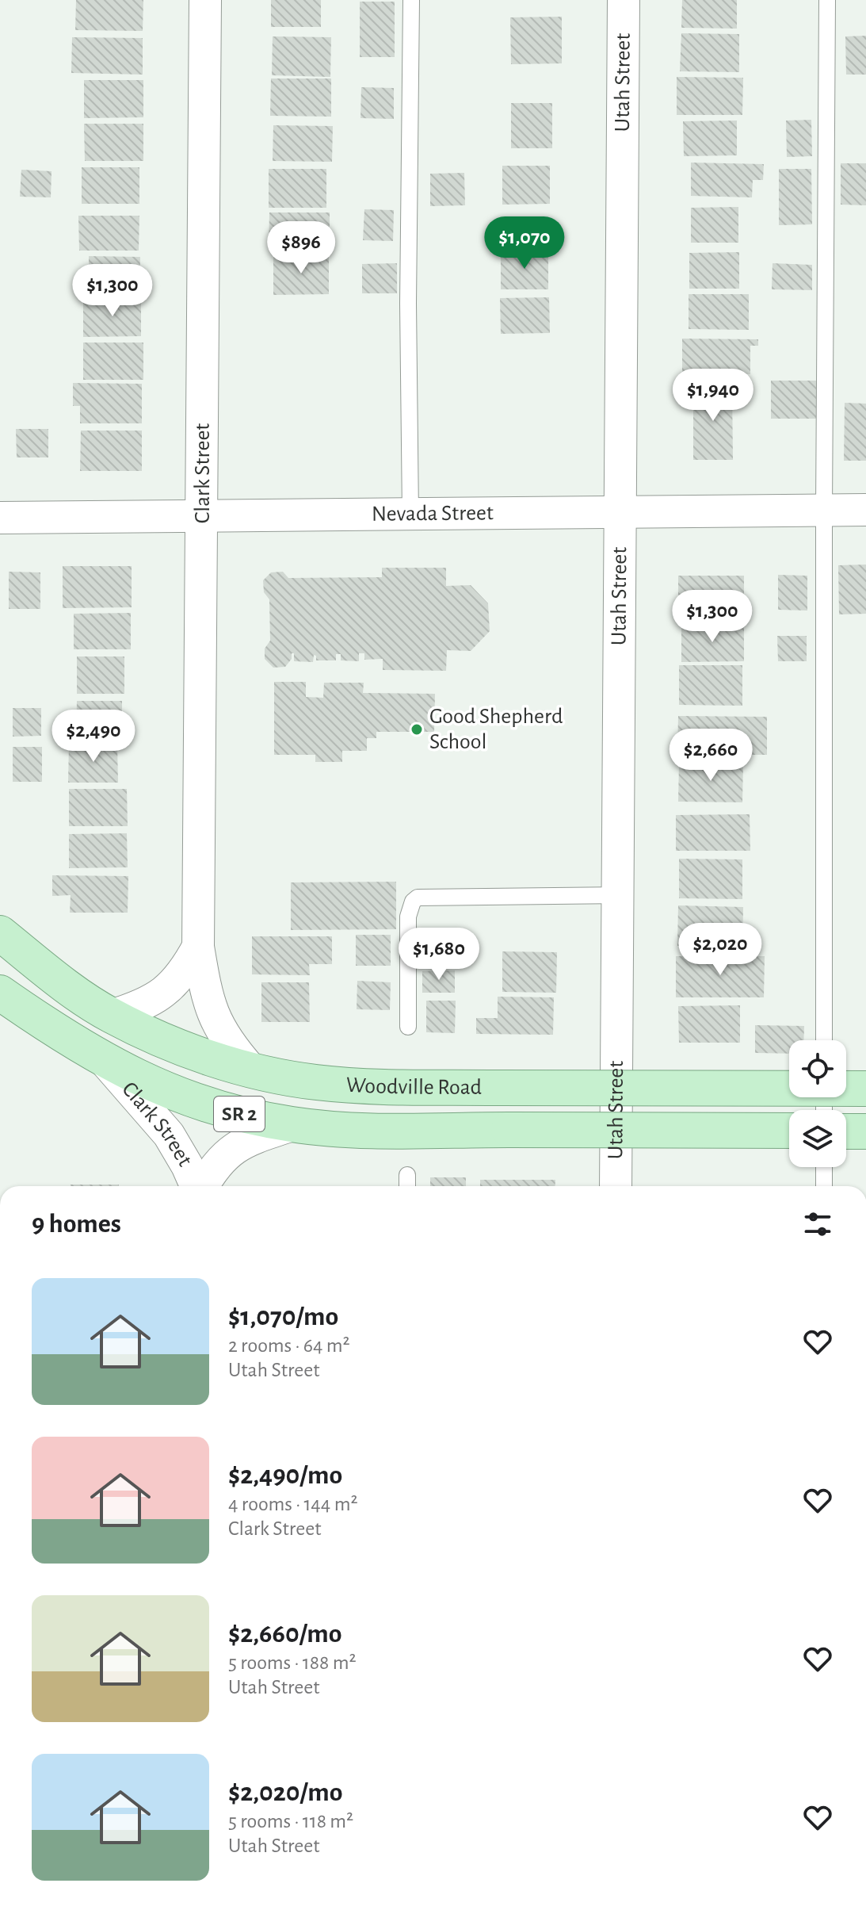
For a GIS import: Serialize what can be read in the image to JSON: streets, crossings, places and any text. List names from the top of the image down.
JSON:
{
  "streets": {
    "main road": ["Woodville Road", "SR 2"],
    "street": ["Utah Street", "Clark Street", "Nevada Street"]
  },
  "crossings": [
    ["Utah Street", "Nevada Street"],
    ["Clark Street", "Nevada Street"],
    ["Clark Street", "Woodville Road"]
  ],
  "places": ["Good Shepherd School"],
  "page": {
    "price": [
      "$1,070",
      "$896",
      "$1,300",
      "$1,940",
      "$1,300",
      "$2,490",
      "$2,660",
      "$2,020",
      "$1,680"
    ],
    "heading": "9 homes",
    "list": [
      {
        "name": "$1,070/mo",
        "note": "2 rooms · 64 m² · Utah Street"
      },
      {
        "name": "$2,490/mo",
        "note": "4 rooms · 144 m² · Clark Street"
      },
      {
        "name": "$2,660/mo",
        "note": "5 rooms · 188 m² · Utah Street"
      },
      {
        "name": "$2,020/mo",
        "note": "5 rooms · 118 m² · Utah Street"
      }
    ]
  }
}
